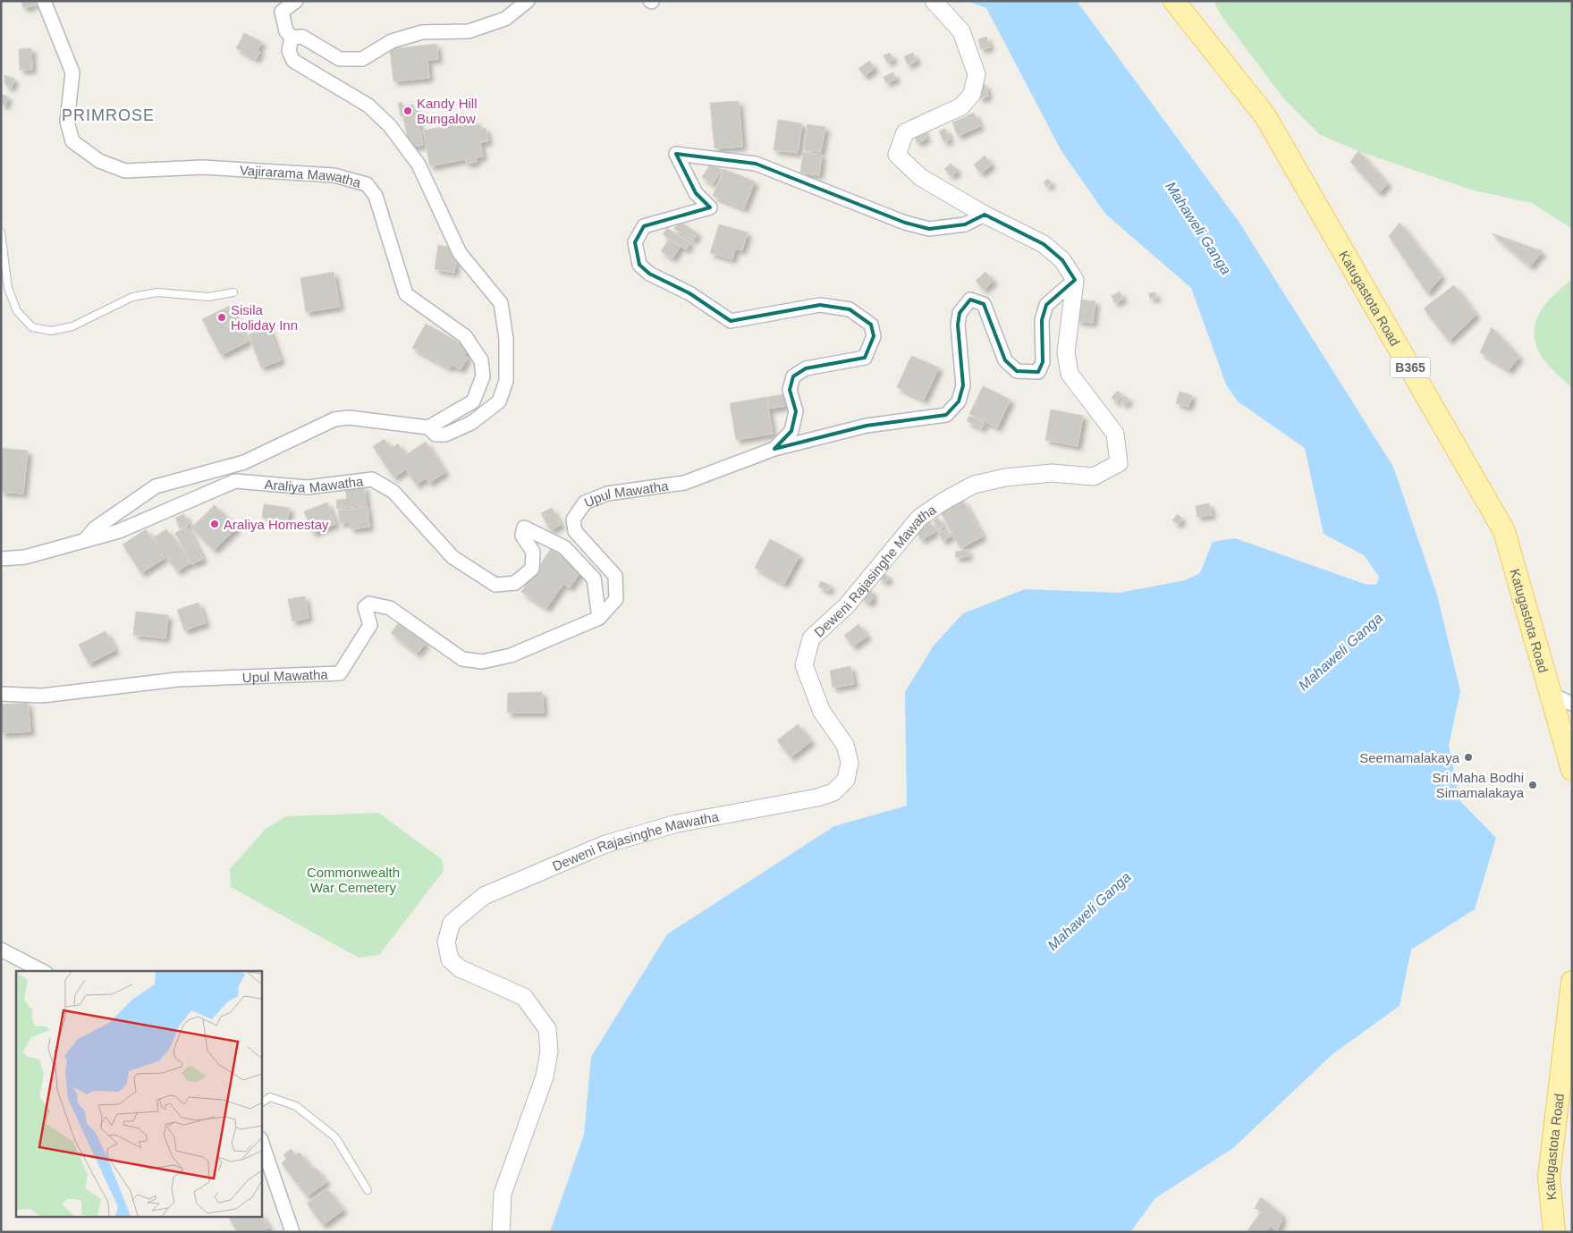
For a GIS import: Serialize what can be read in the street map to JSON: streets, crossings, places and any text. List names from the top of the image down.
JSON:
{
  "streets": {
    "main road": ["Katugastota Road", "B365"],
    "street": [
      "Vajirarama Mawatha",
      "Araliya Mawatha",
      "Upul Mawatha",
      "Deweni Rajasinghe Mawatha"
    ]
  },
  "crossings": [
    ["Araliya Mawatha", "Upul Mawatha"],
    ["Upul Mawatha", "Deweni Rajasinghe Mawatha"]
  ],
  "districts": ["PRIMROSE"],
  "water": ["Mahaweli Ganga"],
  "parks": ["Commonwealth War Cemetery"],
  "places": [
    "Kandy Hill Bungalow",
    "Sisila Holiday Inn",
    "Araliya Homestay",
    "Seemamalakaya",
    "Sri Maha Bodhi Simamalakaya"
  ]
}
